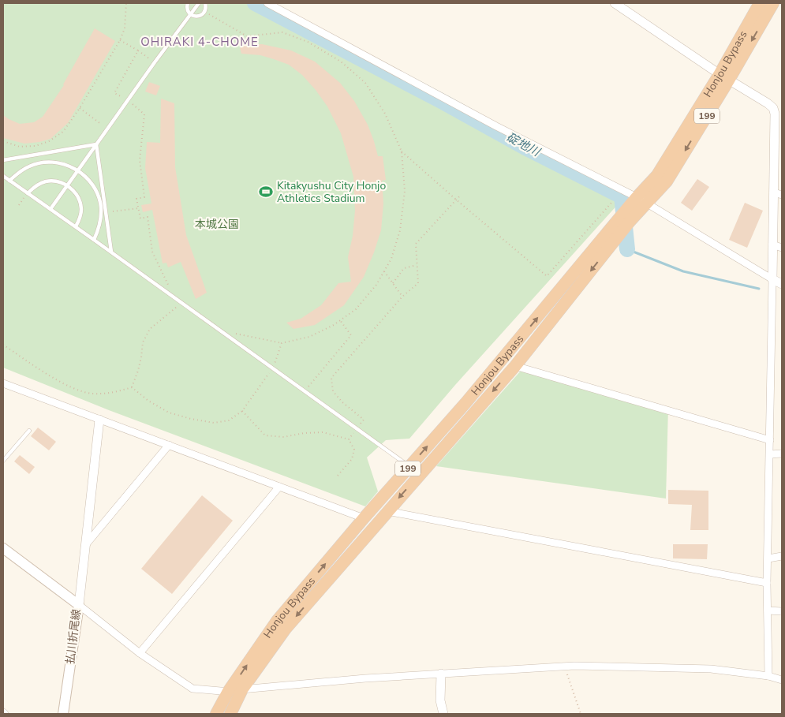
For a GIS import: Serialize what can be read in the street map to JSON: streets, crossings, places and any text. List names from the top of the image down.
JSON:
{
  "streets": {
    "highway": ["Honjou Bypass", "199"],
    "main road": ["払川折尾線"]
  },
  "districts": ["OHIRAKI 4-CHOME"],
  "water": ["碇地川"],
  "parks": ["本城公園"],
  "places": {
    "sports": ["Kitakyushu City Honjo Athletics Stadium"]
  }
}
